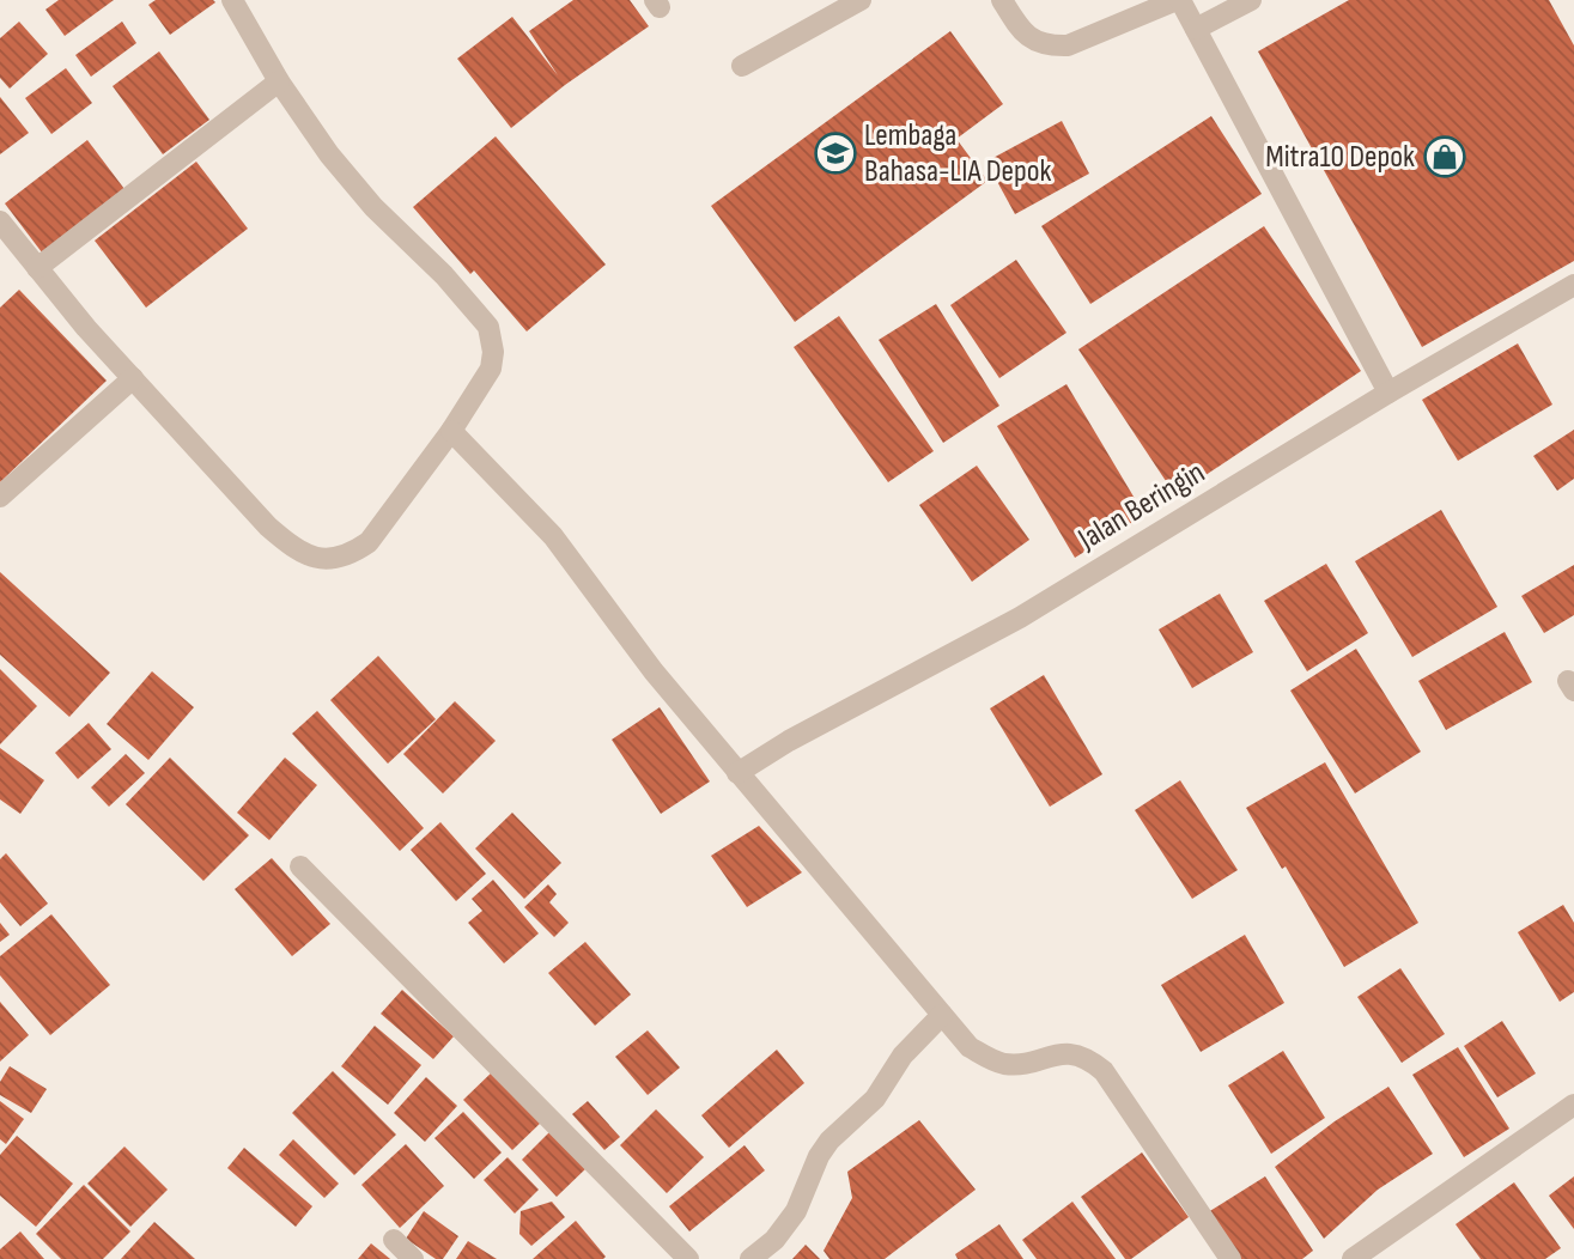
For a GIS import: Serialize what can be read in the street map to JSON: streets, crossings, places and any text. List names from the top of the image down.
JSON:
{
  "streets": {
    "street": ["Jalan Beringin"]
  },
  "places": {
    "school or university": ["Lembaga Bahasa-LIA Depok"],
    "shop": ["Mitra10 Depok"]
  }
}
